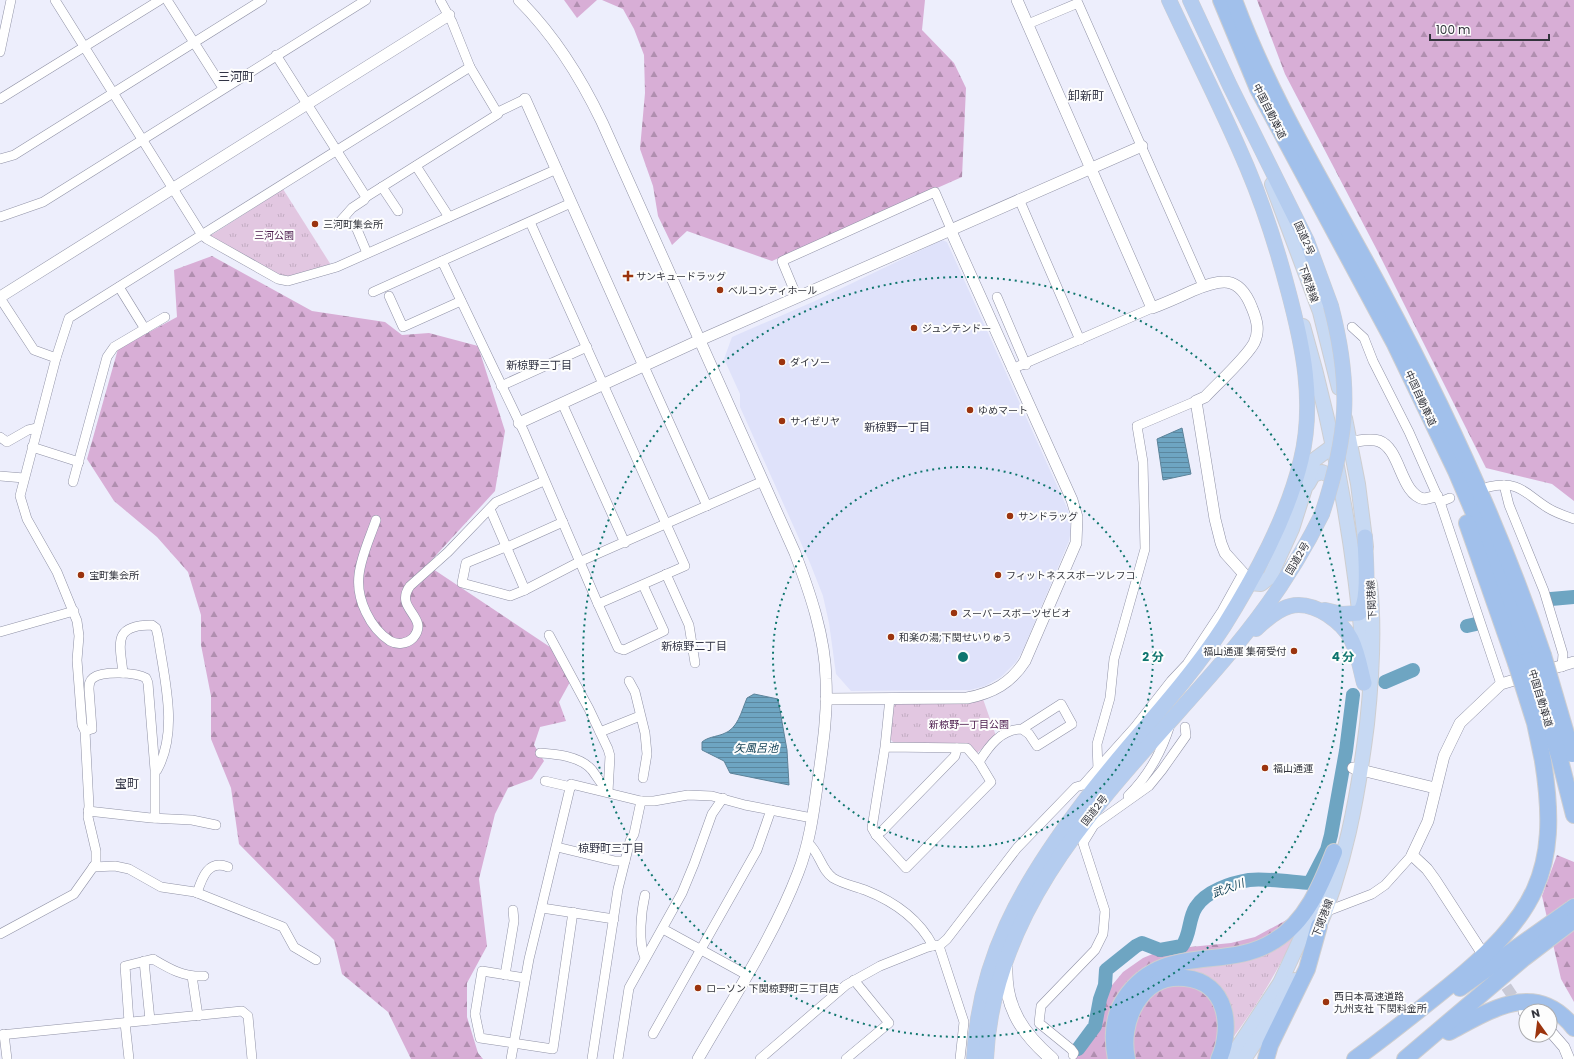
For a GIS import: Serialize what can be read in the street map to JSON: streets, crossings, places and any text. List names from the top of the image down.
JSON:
{
  "streets": {
    "highway": ["中国自動車道", "国道2号"],
    "main road": ["下関港線"]
  },
  "crossings": [
    ["国道2号", "下関港線"]
  ],
  "districts": [
    "三河町",
    "卸新町",
    "新椋野三丁目",
    "新椋野一丁目",
    "新椋野二丁目",
    "宝町",
    "椋野町三丁目"
  ],
  "water": ["矢風呂池", "武久川"],
  "parks": ["三河公園", "新椋野一丁目公園"],
  "places": {
    "other": [
      "三河町集会所",
      "ベルコシティホール",
      "ジュンテンドー",
      "ダイソー",
      "ゆめマート",
      "サイゼリヤ",
      "サンドラッグ",
      "宝町集会所",
      "フィットネススポーツレフコ",
      "スーパースポーツゼビオ",
      "和楽の湯;下関せいりゅう",
      "福山通運 集荷受付",
      "福山通運",
      "ローソン 下関椋野町三丁目店",
      "西日本高速道路 九州支社 下関料金所"
    ],
    "health": ["サンキュードラッグ"]
  },
  "scale_bar": "100 m",
  "north": "top",
  "rings": ["2 分", "4 分"]
}
